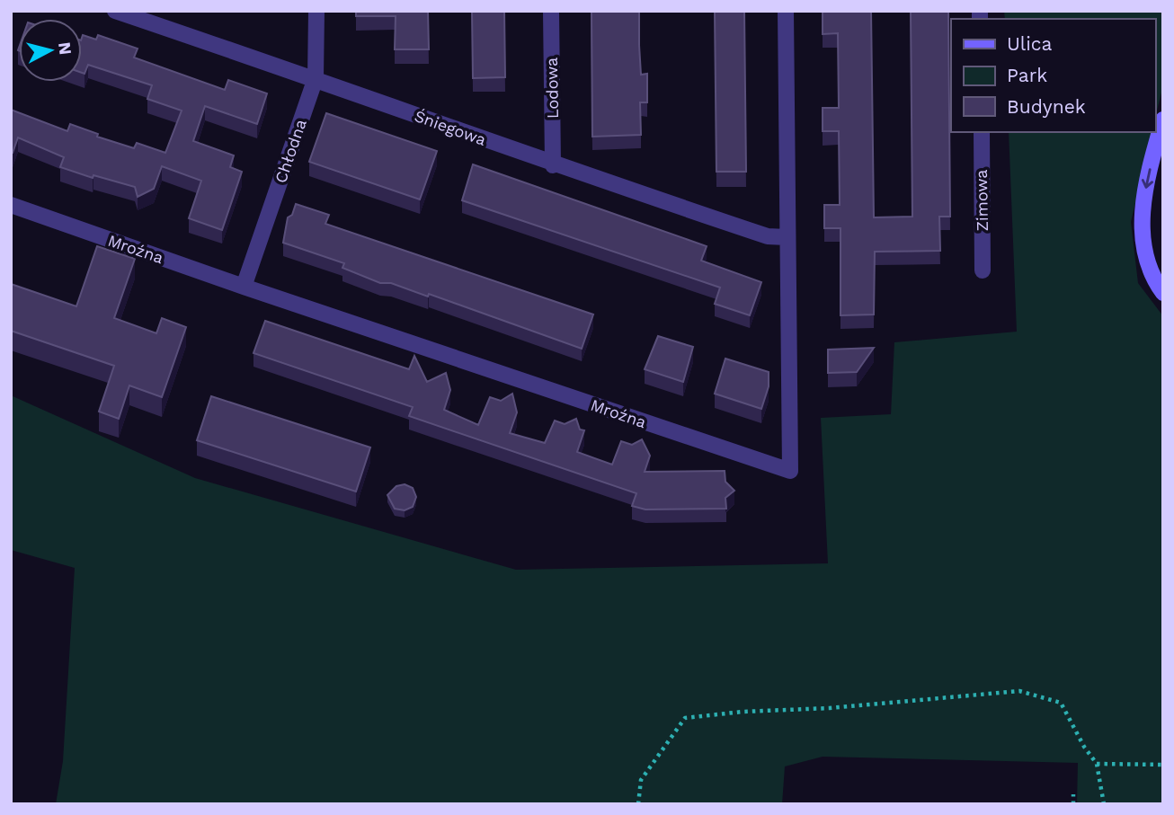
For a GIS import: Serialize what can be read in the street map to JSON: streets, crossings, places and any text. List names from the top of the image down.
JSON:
{
  "streets": {
    "street": [
      "Lodowa",
      "Śniegowa",
      "Chłodna",
      "Zimowa",
      "Mroźna"
    ]
  },
  "crossings": [
    ["Lodowa", "Śniegowa"],
    ["Śniegowa", "Chłodna"],
    ["Śniegowa", "Mroźna"],
    ["Chłodna", "Mroźna"]
  ],
  "legend": ["Ulica", "Park", "Budynek"],
  "north": "right"
}
